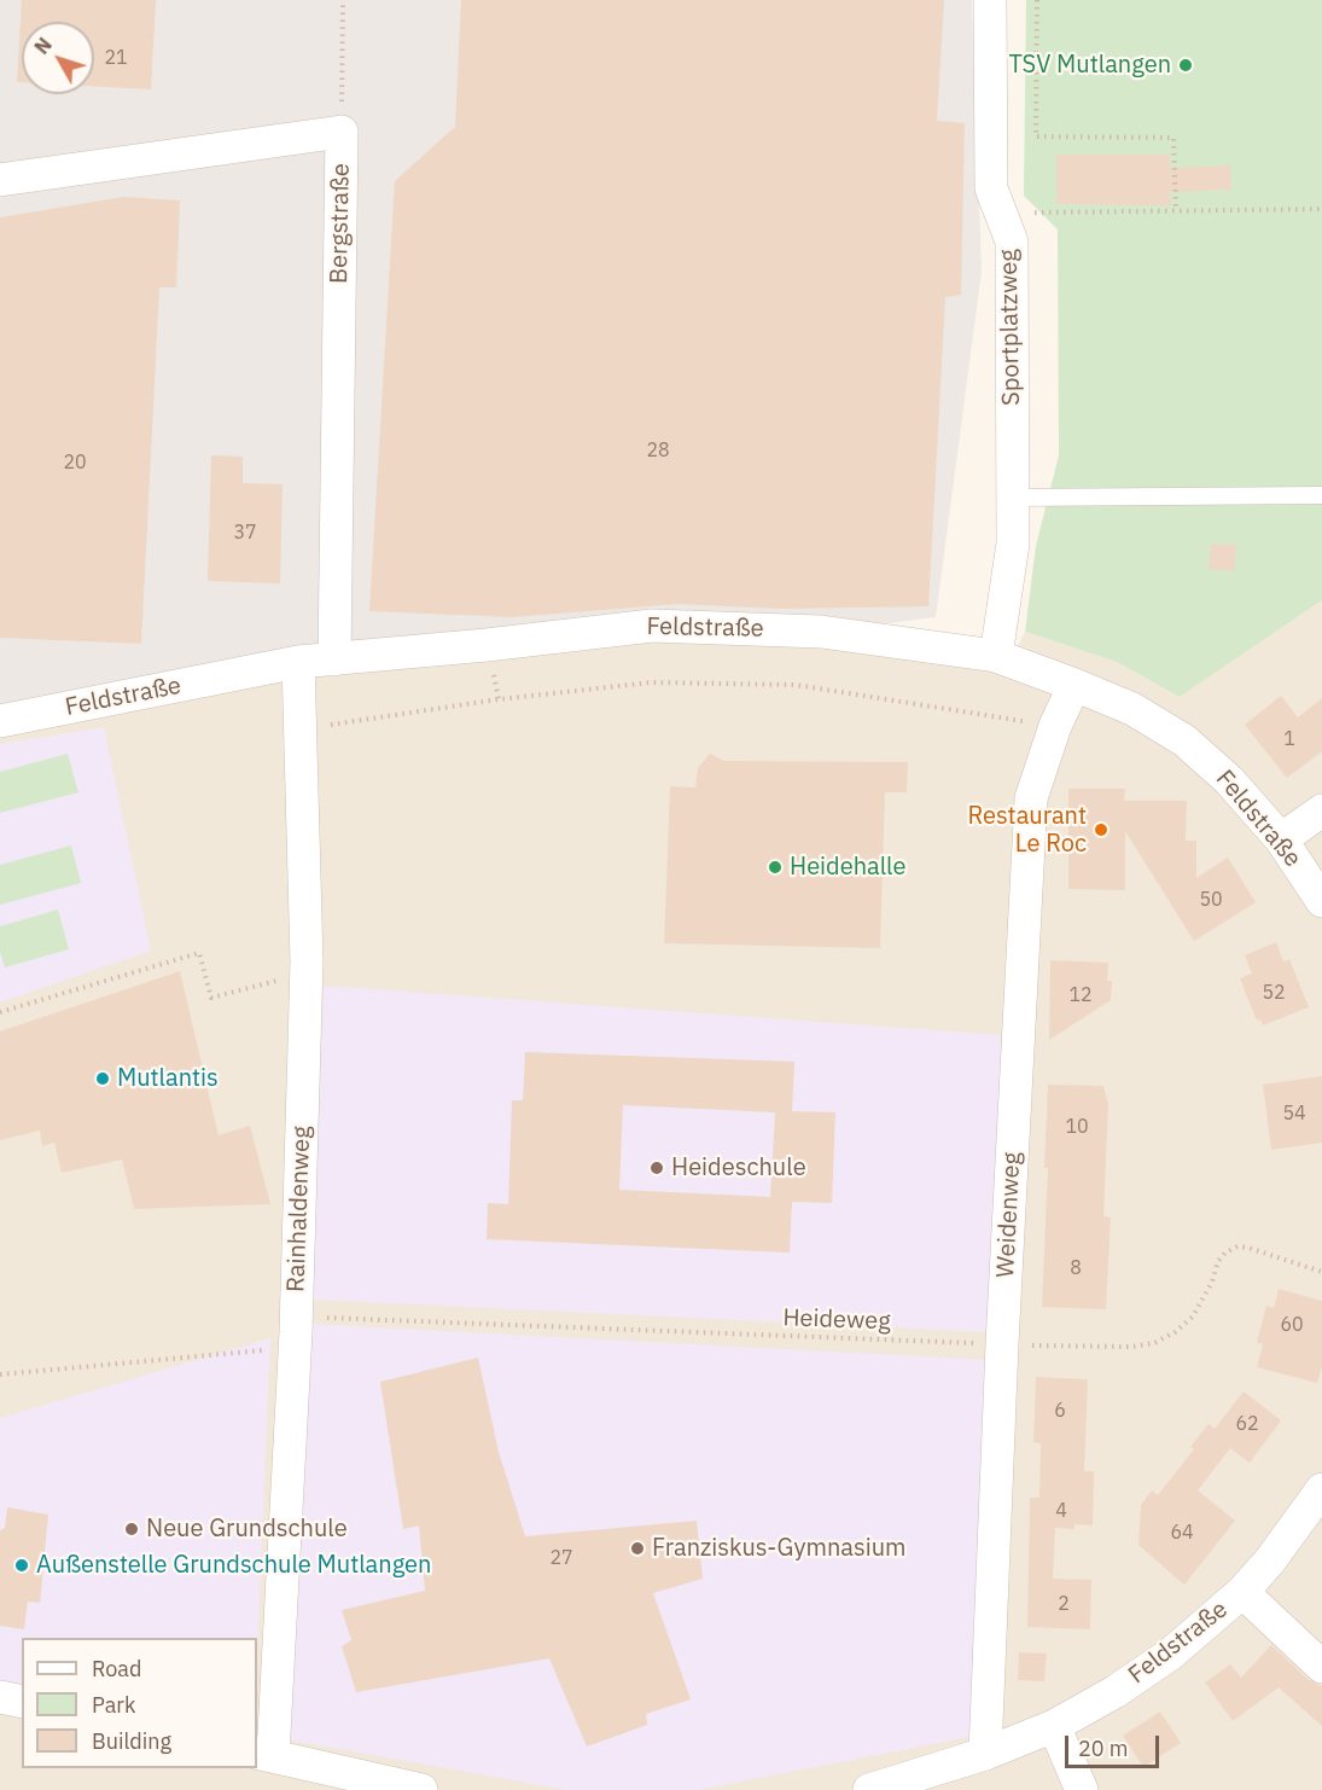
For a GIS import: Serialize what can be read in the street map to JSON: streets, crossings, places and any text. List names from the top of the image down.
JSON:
{
  "streets": {
    "street": [
      "Bergstraße",
      "Sportplatzweg",
      "Feldstraße",
      "Rainhaldenweg",
      "Weidenweg"
    ],
    "path": ["Heideweg"]
  },
  "crossings": [
    ["Bergstraße", "Feldstraße"],
    ["Sportplatzweg", "Feldstraße"],
    ["Feldstraße", "Rainhaldenweg"],
    ["Feldstraße", "Weidenweg"],
    ["Rainhaldenweg", "Heideweg"],
    ["Weidenweg", "Heideweg"]
  ],
  "places": [
    "TSV Mutlangen",
    "Restaurant Le Roc",
    "Heidehalle",
    "Mutlantis",
    "Heideschule",
    "Neue Grundschule",
    "Franziskus-Gymnasium",
    "Außenstelle Grundschule Mutlangen"
  ],
  "house_numbers": [
    "21",
    "28",
    "20",
    "37",
    "1",
    "50",
    "52",
    "12",
    "54",
    "10",
    "8",
    "60",
    "6",
    "62",
    "4",
    "64",
    "27",
    "2"
  ],
  "legend": ["Road", "Park", "Building"],
  "scale_bar": "20 m",
  "north": "top left"
}
